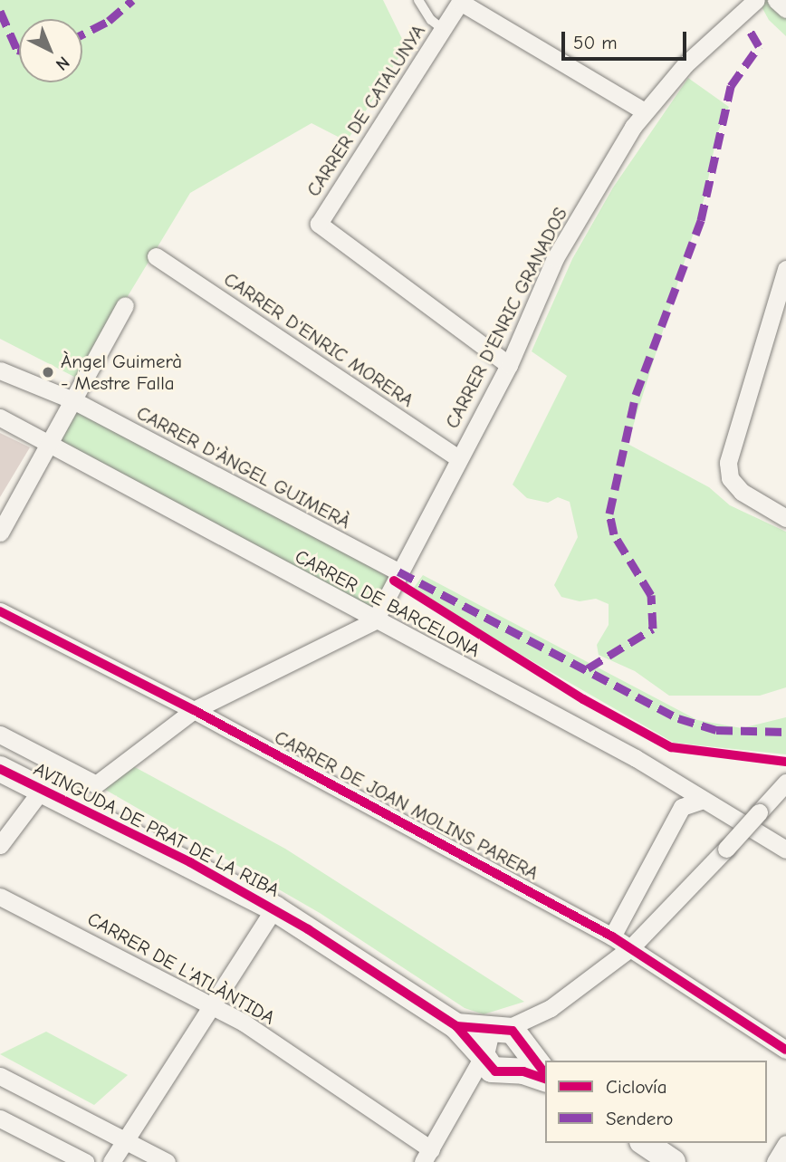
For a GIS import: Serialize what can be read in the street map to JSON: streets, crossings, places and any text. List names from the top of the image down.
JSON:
{
  "streets": {
    "main road": ["AVINGUDA DE PRAT DE LA RIBA"],
    "street": [
      "CARRER DE CATALUNYA",
      "CARRER D'ENRIC GRANADOS",
      "CARRER D'ENRIC MORERA",
      "CARRER D'ÀNGEL GUIMERÀ",
      "CARRER DE BARCELONA",
      "CARRER DE JOAN MOLINS PARERA",
      "CARRER DE L'ATLÀNTIDA"
    ]
  },
  "crossings": [
    ["CARRER DE CATALUNYA", "CARRER D'ENRIC GRANADOS"],
    ["CARRER D'ENRIC GRANADOS", "CARRER D'ENRIC MORERA"],
    ["CARRER D'ENRIC GRANADOS", "CARRER D'ÀNGEL GUIMERÀ"],
    ["CARRER D'ENRIC GRANADOS", "CARRER DE BARCELONA"]
  ],
  "places": ["Àngel Guimerà - Mestre Falla"],
  "legend": ["Ciclovía", "Sendero"],
  "scale_bar": "50 m",
  "north": "bottom right"
}
